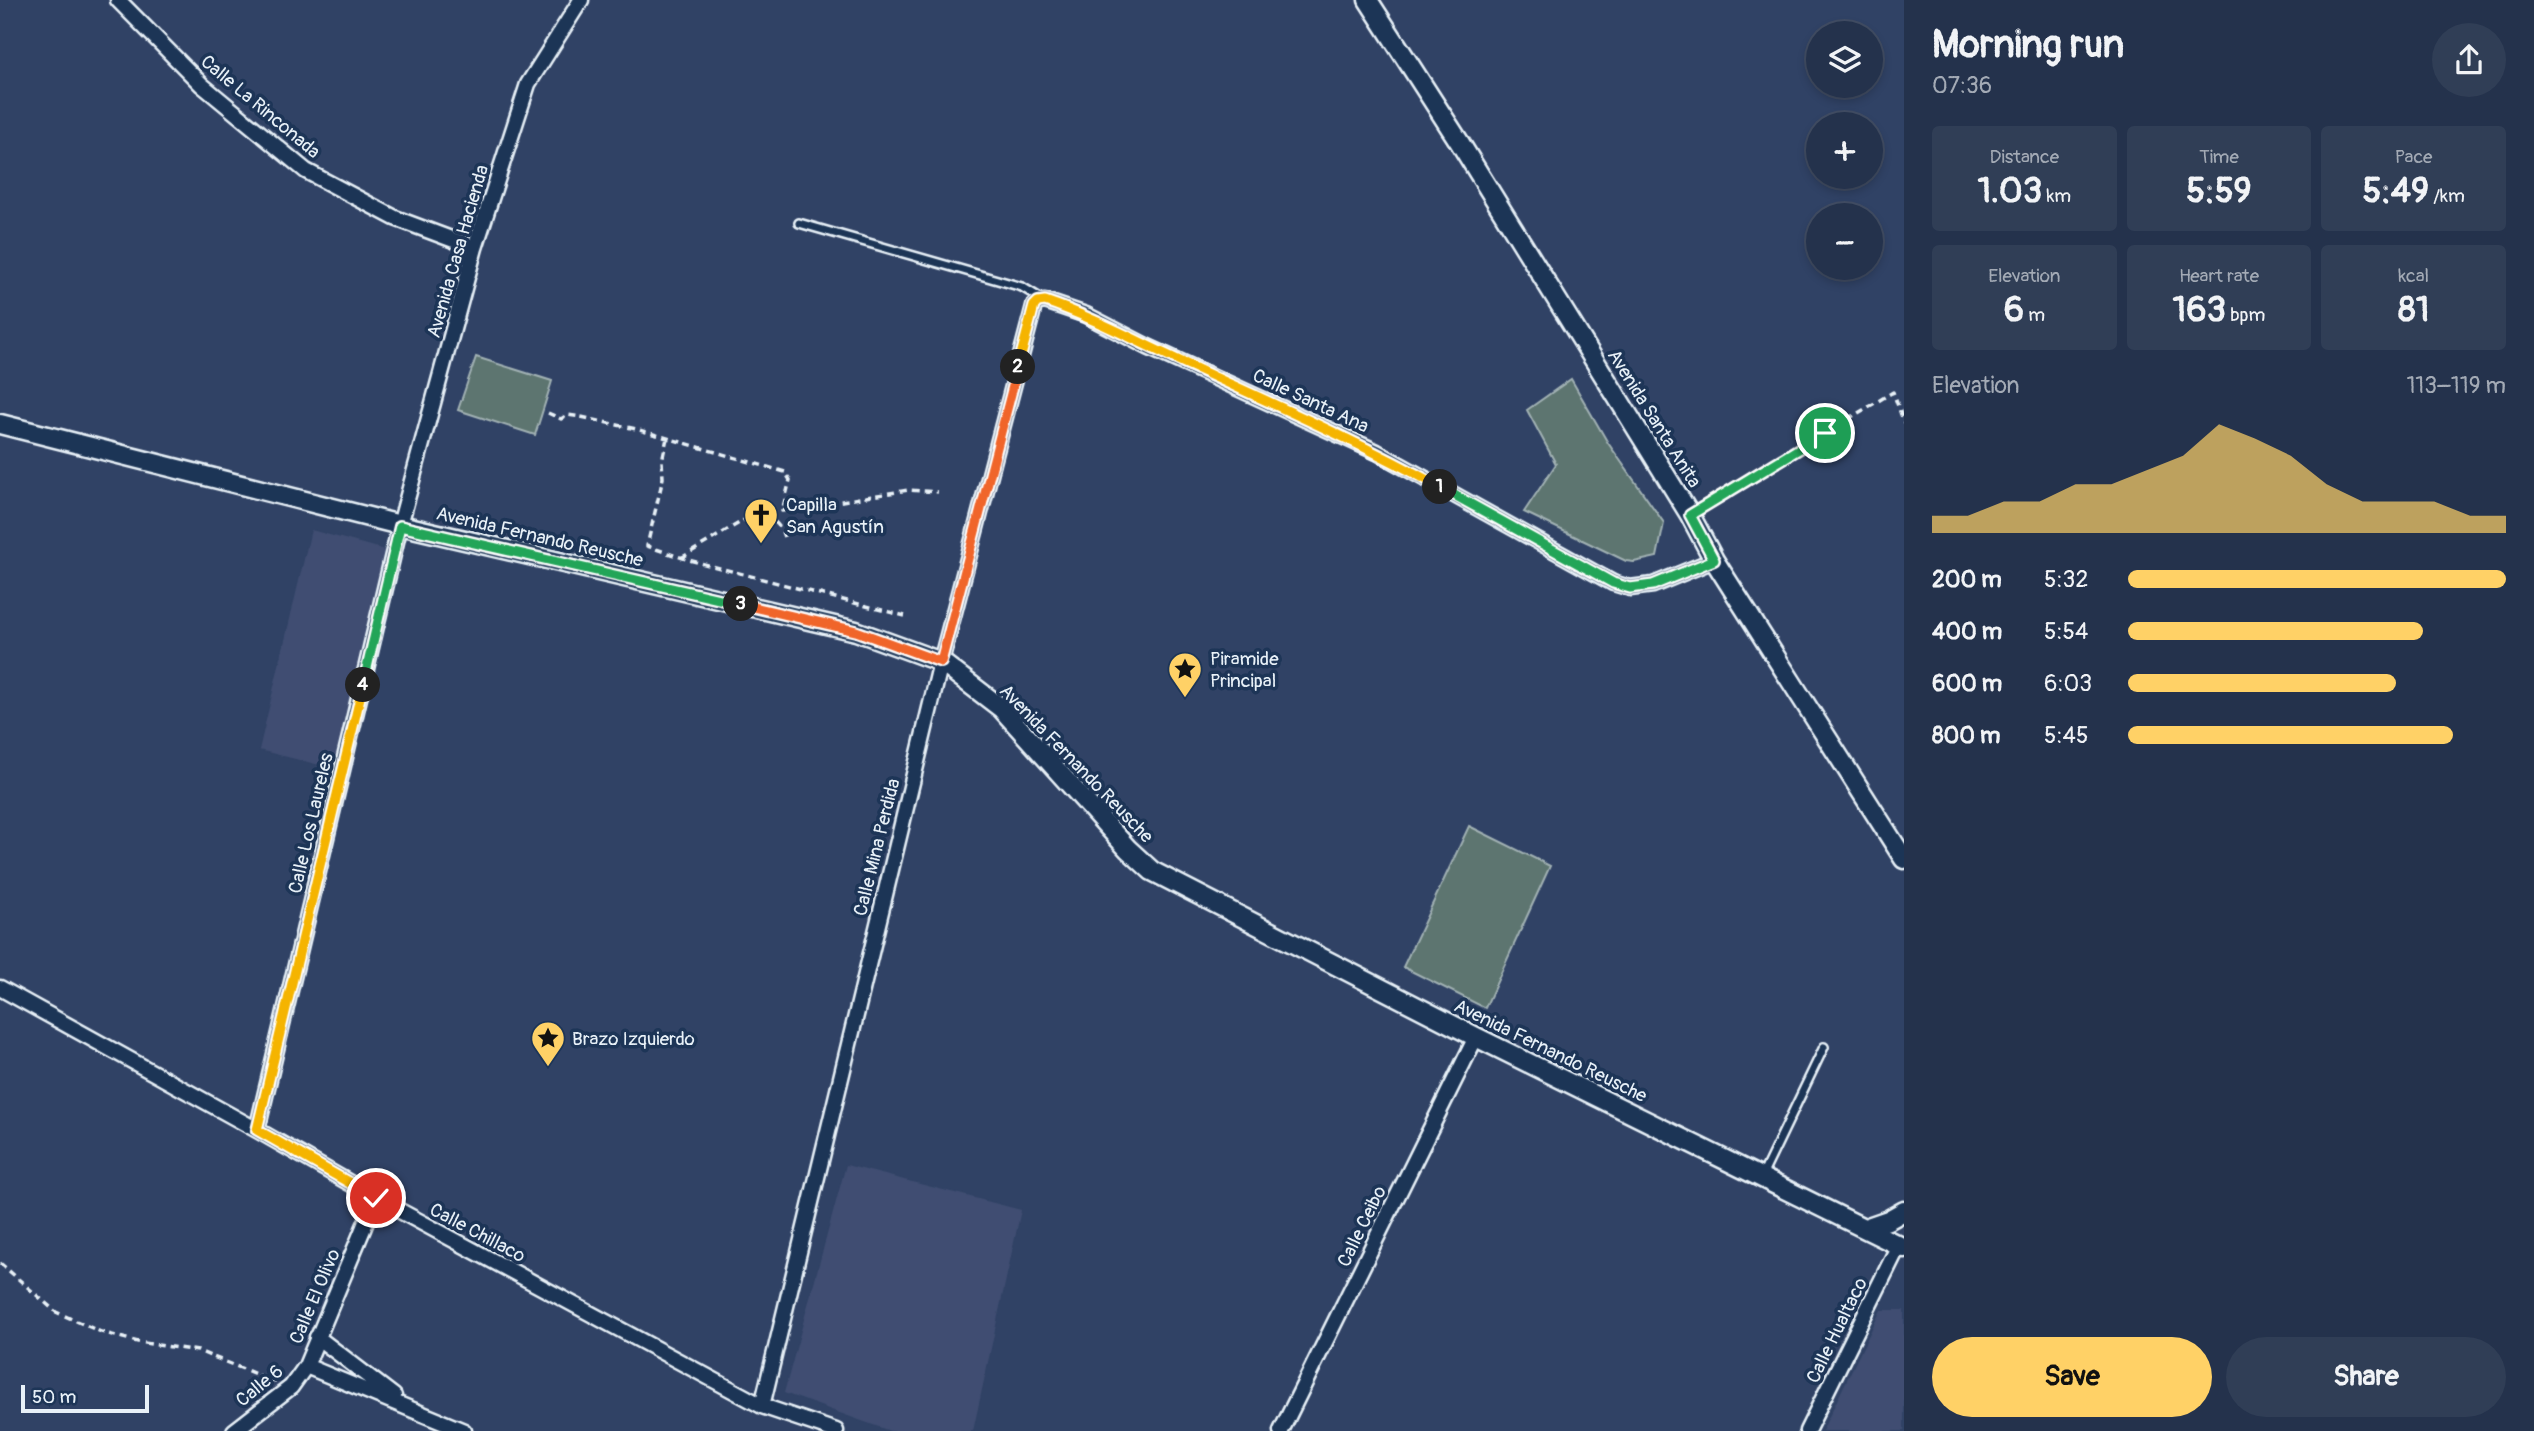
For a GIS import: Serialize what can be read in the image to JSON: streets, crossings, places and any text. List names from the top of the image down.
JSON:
{
  "streets": {
    "street": [
      "Calle La Rinconada",
      "Avenida Casa Hacienda",
      "Calle Santa Ana",
      "Avenida Santa Anita",
      "Avenida Fernando Reusche",
      "Calle Los Laureles",
      "Calle Mina Perdida",
      "Calle Ceibo",
      "Calle Chillaco",
      "Calle El Olivo",
      "Calle Hualtaco",
      "Calle 6"
    ]
  },
  "crossings": [
    ["Calle La Rinconada", "Avenida Casa Hacienda"],
    ["Avenida Casa Hacienda", "Avenida Fernando Reusche"],
    ["Avenida Casa Hacienda", "Calle Los Laureles"],
    ["Calle Santa Ana", "Avenida Santa Anita"],
    ["Calle Santa Ana", "Calle Mina Perdida"],
    ["Avenida Fernando Reusche", "Calle Los Laureles"],
    ["Avenida Fernando Reusche", "Calle Mina Perdida"],
    ["Avenida Fernando Reusche", "Calle Ceibo"],
    ["Avenida Fernando Reusche", "Calle Hualtaco"],
    ["Calle Los Laureles", "Calle Chillaco"],
    ["Calle Mina Perdida", "Calle Chillaco"],
    ["Calle Chillaco", "Calle El Olivo"],
    ["Calle El Olivo", "Calle 6"]
  ],
  "places": {
    "church": ["Capilla San Agustín"],
    "place": ["Piramide Principal", "Brazo Izquierdo"]
  },
  "scale_bar": "50 m",
  "page": {
    "heading": ["Morning run", "07:36"],
    "map_buttons": ["+", "−"],
    "stats": [
      ["Distance", "1.03 km"],
      ["Time", "5:59"],
      ["Pace", "5:49 /km"],
      ["Elevation", "6 m"],
      ["Heart rate", "163 bpm"],
      ["kcal", "81"]
    ],
    "pins": [
      "2",
      "1",
      "3",
      "4"
    ],
    "chart": ["Elevation", "113–119 m"],
    "list": [
      {
        "name": "200 m",
        "note": "5:32"
      },
      {
        "name": "400 m",
        "note": "5:54"
      },
      {
        "name": "600 m",
        "note": "6:03"
      },
      {
        "name": "800 m",
        "note": "5:45"
      }
    ],
    "buttons": ["Save", "Share"],
    "scale": "50 m"
  }
}
